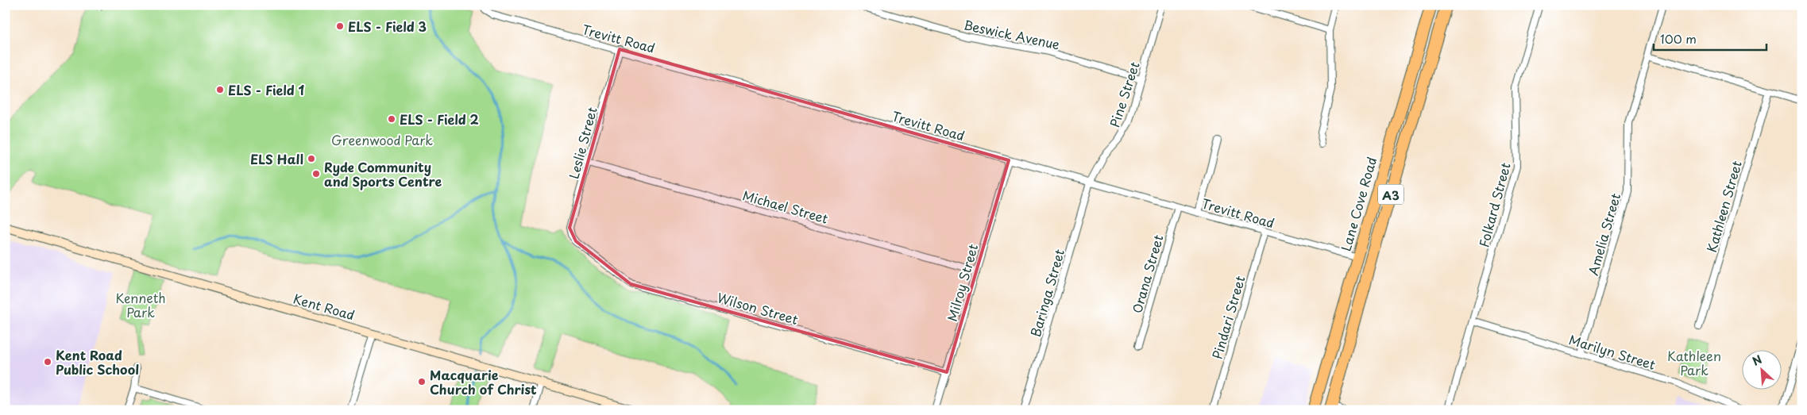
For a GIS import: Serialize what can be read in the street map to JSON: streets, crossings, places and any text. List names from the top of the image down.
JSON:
{
  "streets": {
    "highway": ["A3", "Lane Cove Road"],
    "street": [
      "Beswick Avenue",
      "Trevitt Road",
      "Pine Street",
      "Leslie Street",
      "Folkard Street",
      "Michael Street",
      "Kathleen Street",
      "Amelia Street",
      "Orana Street",
      "Milroy Street",
      "Baringa Street",
      "Kent Road",
      "Wilson Street",
      "Pindari Street",
      "Marilyn Street"
    ]
  },
  "crossings": [
    ["Beswick Avenue", "Pine Street"],
    ["Trevitt Road", "Pine Street"],
    ["Trevitt Road", "Leslie Street"],
    ["Trevitt Road", "Lane Cove Road"],
    ["Trevitt Road", "Orana Street"],
    ["Trevitt Road", "Milroy Street"],
    ["Trevitt Road", "Baringa Street"],
    ["Trevitt Road", "Pindari Street"],
    ["Pine Street", "Baringa Street"],
    ["Leslie Street", "Michael Street"],
    ["Leslie Street", "Wilson Street"],
    ["Folkard Street", "Marilyn Street"],
    ["Michael Street", "Milroy Street"],
    ["Amelia Street", "Marilyn Street"],
    ["Milroy Street", "Wilson Street"]
  ],
  "parks": ["Greenwood Park", "Kenneth Park", "Kathleen Park"],
  "places": [
    "ELS - Field 3",
    "ELS - Field 1",
    "ELS - Field 2",
    "ELS Hall",
    "Ryde Community and Sports Centre",
    "Kent Road Public School",
    "Macquarie Church of Christ"
  ],
  "scale_bar": "100 m",
  "north": "top left"
}
